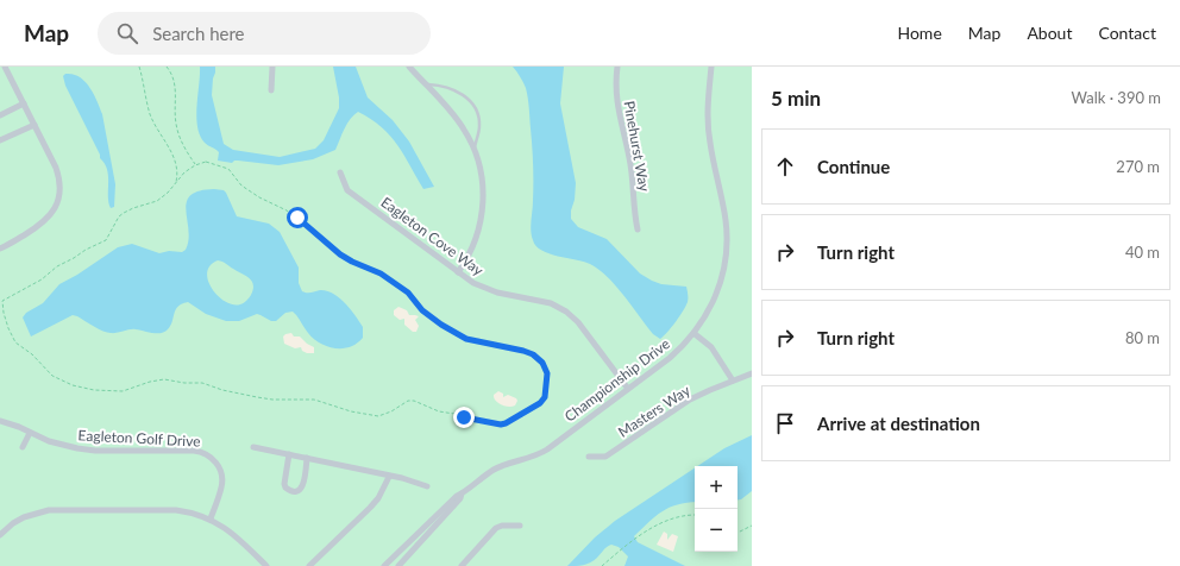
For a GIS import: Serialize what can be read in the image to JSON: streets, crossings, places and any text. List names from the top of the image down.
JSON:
{
  "streets": {
    "street": [
      "Pinehurst Way",
      "Eagleton Cove Way",
      "Championship Drive",
      "Masters Way",
      "Eagleton Golf Drive"
    ]
  },
  "crossings": [
    ["Eagleton Cove Way", "Championship Drive"]
  ],
  "page": {
    "header": "Map",
    "search": "Search here",
    "nav": [
      "Home",
      "Map",
      "About",
      "Contact"
    ],
    "heading": ["5 min", "Walk · 390 m"],
    "list": [
      ["Continue", "270 m"],
      ["Turn right", "40 m"],
      ["Turn right", "80 m"],
      "Arrive at destination"
    ],
    "map_buttons": ["+", "−"]
  }
}
